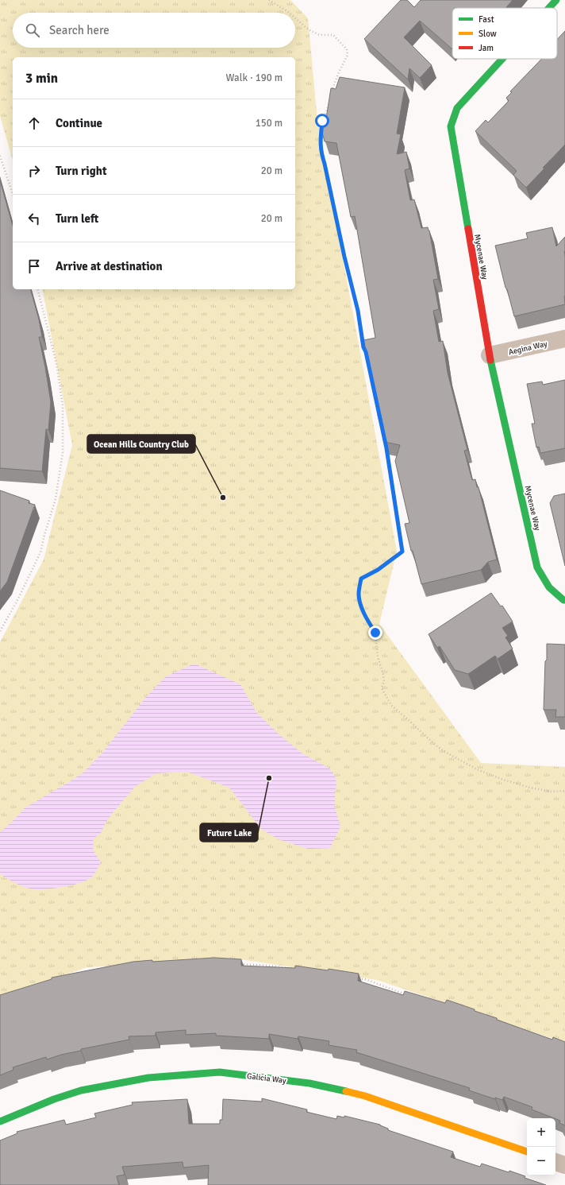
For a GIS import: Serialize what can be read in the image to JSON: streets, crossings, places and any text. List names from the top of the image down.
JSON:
{
  "streets": {
    "street": ["Mycenae Way", "Aegina Way", "Galicia Way"]
  },
  "crossings": [
    ["Mycenae Way", "Aegina Way"]
  ],
  "places": ["Ocean Hills Country Club", "Future Lake"],
  "legend": ["Fast", "Slow", "Jam"],
  "page": {
    "search": "Search here",
    "heading": ["3 min", "Walk · 190 m"],
    "list": [
      ["Continue", "150 m"],
      ["Turn right", "20 m"],
      ["Turn left", "20 m"],
      "Arrive at destination"
    ],
    "map_buttons": ["+", "−"]
  }
}
